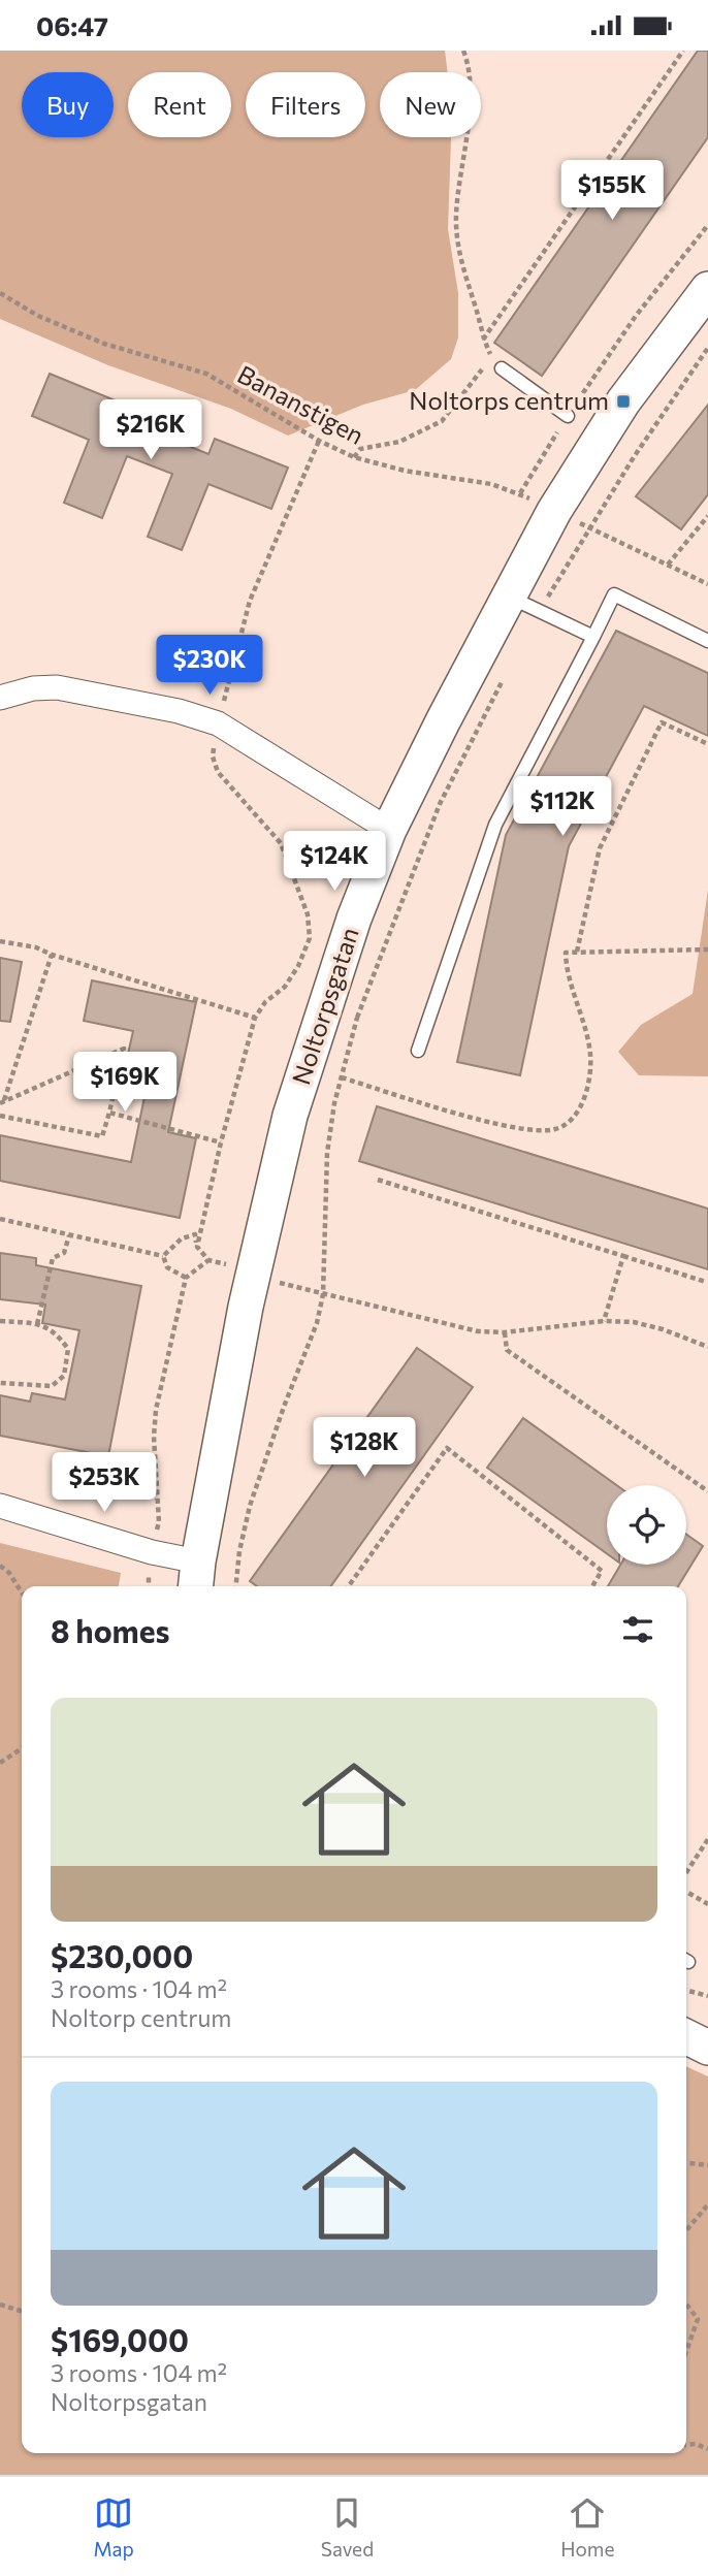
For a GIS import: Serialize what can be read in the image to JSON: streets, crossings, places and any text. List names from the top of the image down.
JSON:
{
  "streets": {
    "street": ["Noltorpsgatan"],
    "path": ["Bananstigen"]
  },
  "crossings": [
    ["Bananstigen", "Noltorpsgatan"]
  ],
  "places": {
    "transit": ["Noltorps centrum"]
  },
  "page": {
    "status": "06:47",
    "chip": [
      "Buy",
      "Rent",
      "Filters",
      "New"
    ],
    "price": [
      "$155K",
      "$216K",
      "$230K",
      "$112K",
      "$124K",
      "$169K",
      "$128K",
      "$253K"
    ],
    "heading": "8 homes",
    "list": [
      {
        "name": "$230,000",
        "note": "3 rooms · 104 m² · Noltorp centrum"
      },
      {
        "name": "$169,000",
        "note": "3 rooms · 104 m² · Noltorpsgatan"
      }
    ],
    "tabs": ["Map", "Saved", "Home"]
  }
}
